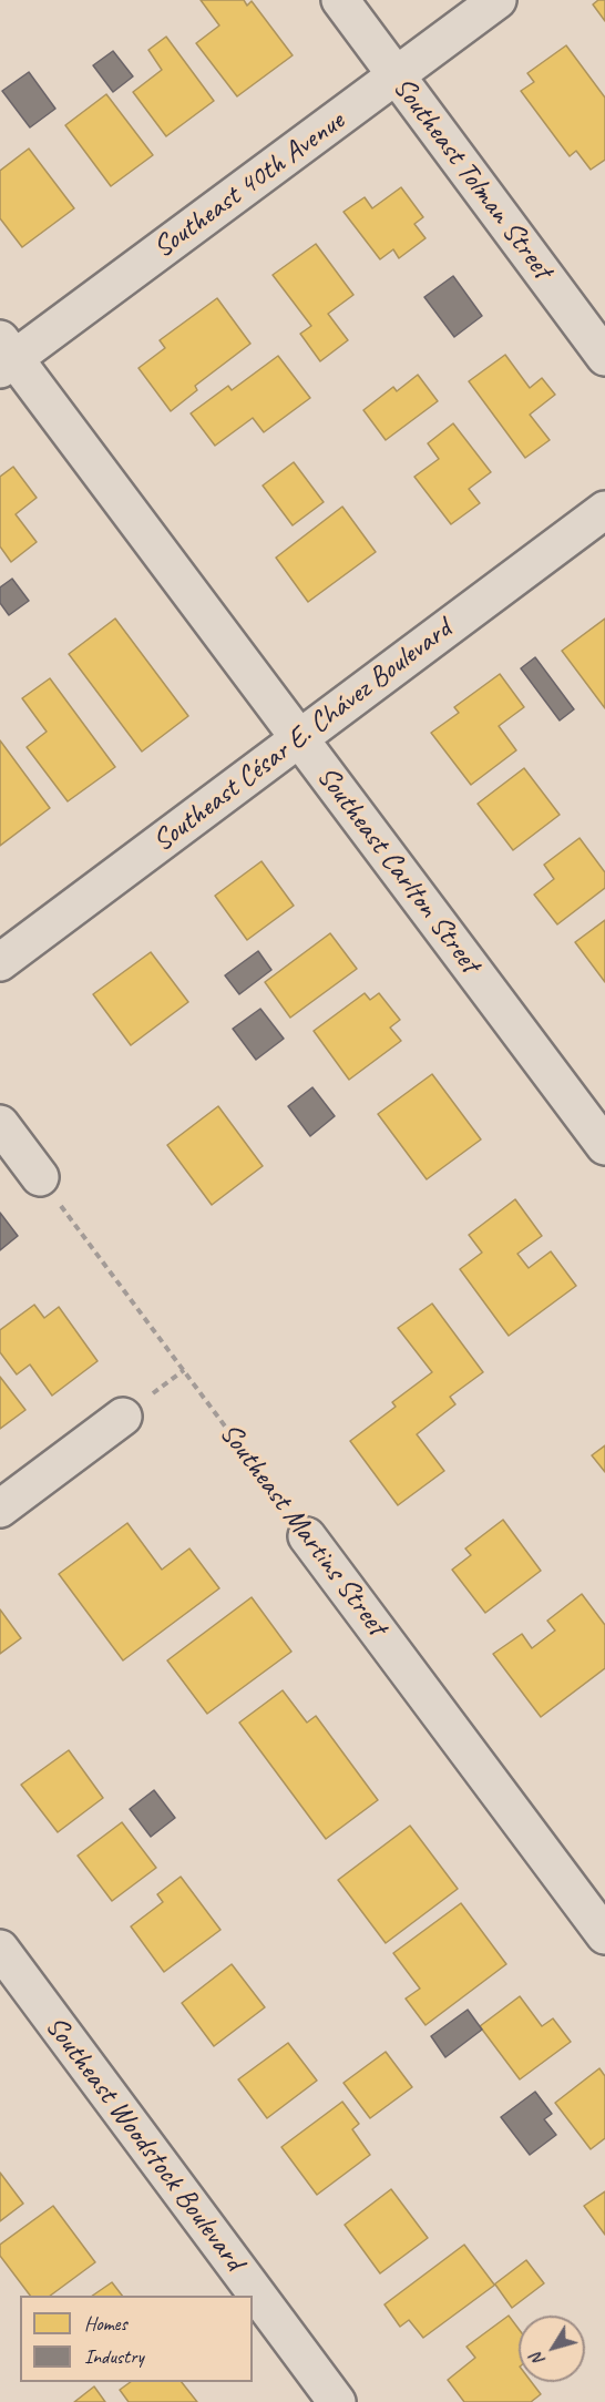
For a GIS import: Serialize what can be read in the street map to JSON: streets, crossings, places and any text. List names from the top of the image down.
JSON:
{
  "streets": {
    "street": [
      "Southeast Tolman Street",
      "Southeast 40th Avenue",
      "Southeast César E. Chávez Boulevard",
      "Southeast Carlton Street",
      "Southeast Martins Street",
      "Southeast Woodstock Boulevard"
    ]
  },
  "crossings": [
    ["Southeast Tolman Street", "Southeast 40th Avenue"],
    ["Southeast 40th Avenue", "Southeast Carlton Street"],
    ["Southeast César E. Chávez Boulevard", "Southeast Carlton Street"]
  ],
  "legend": ["Homes", "Industry"],
  "north": "bottom left"
}
